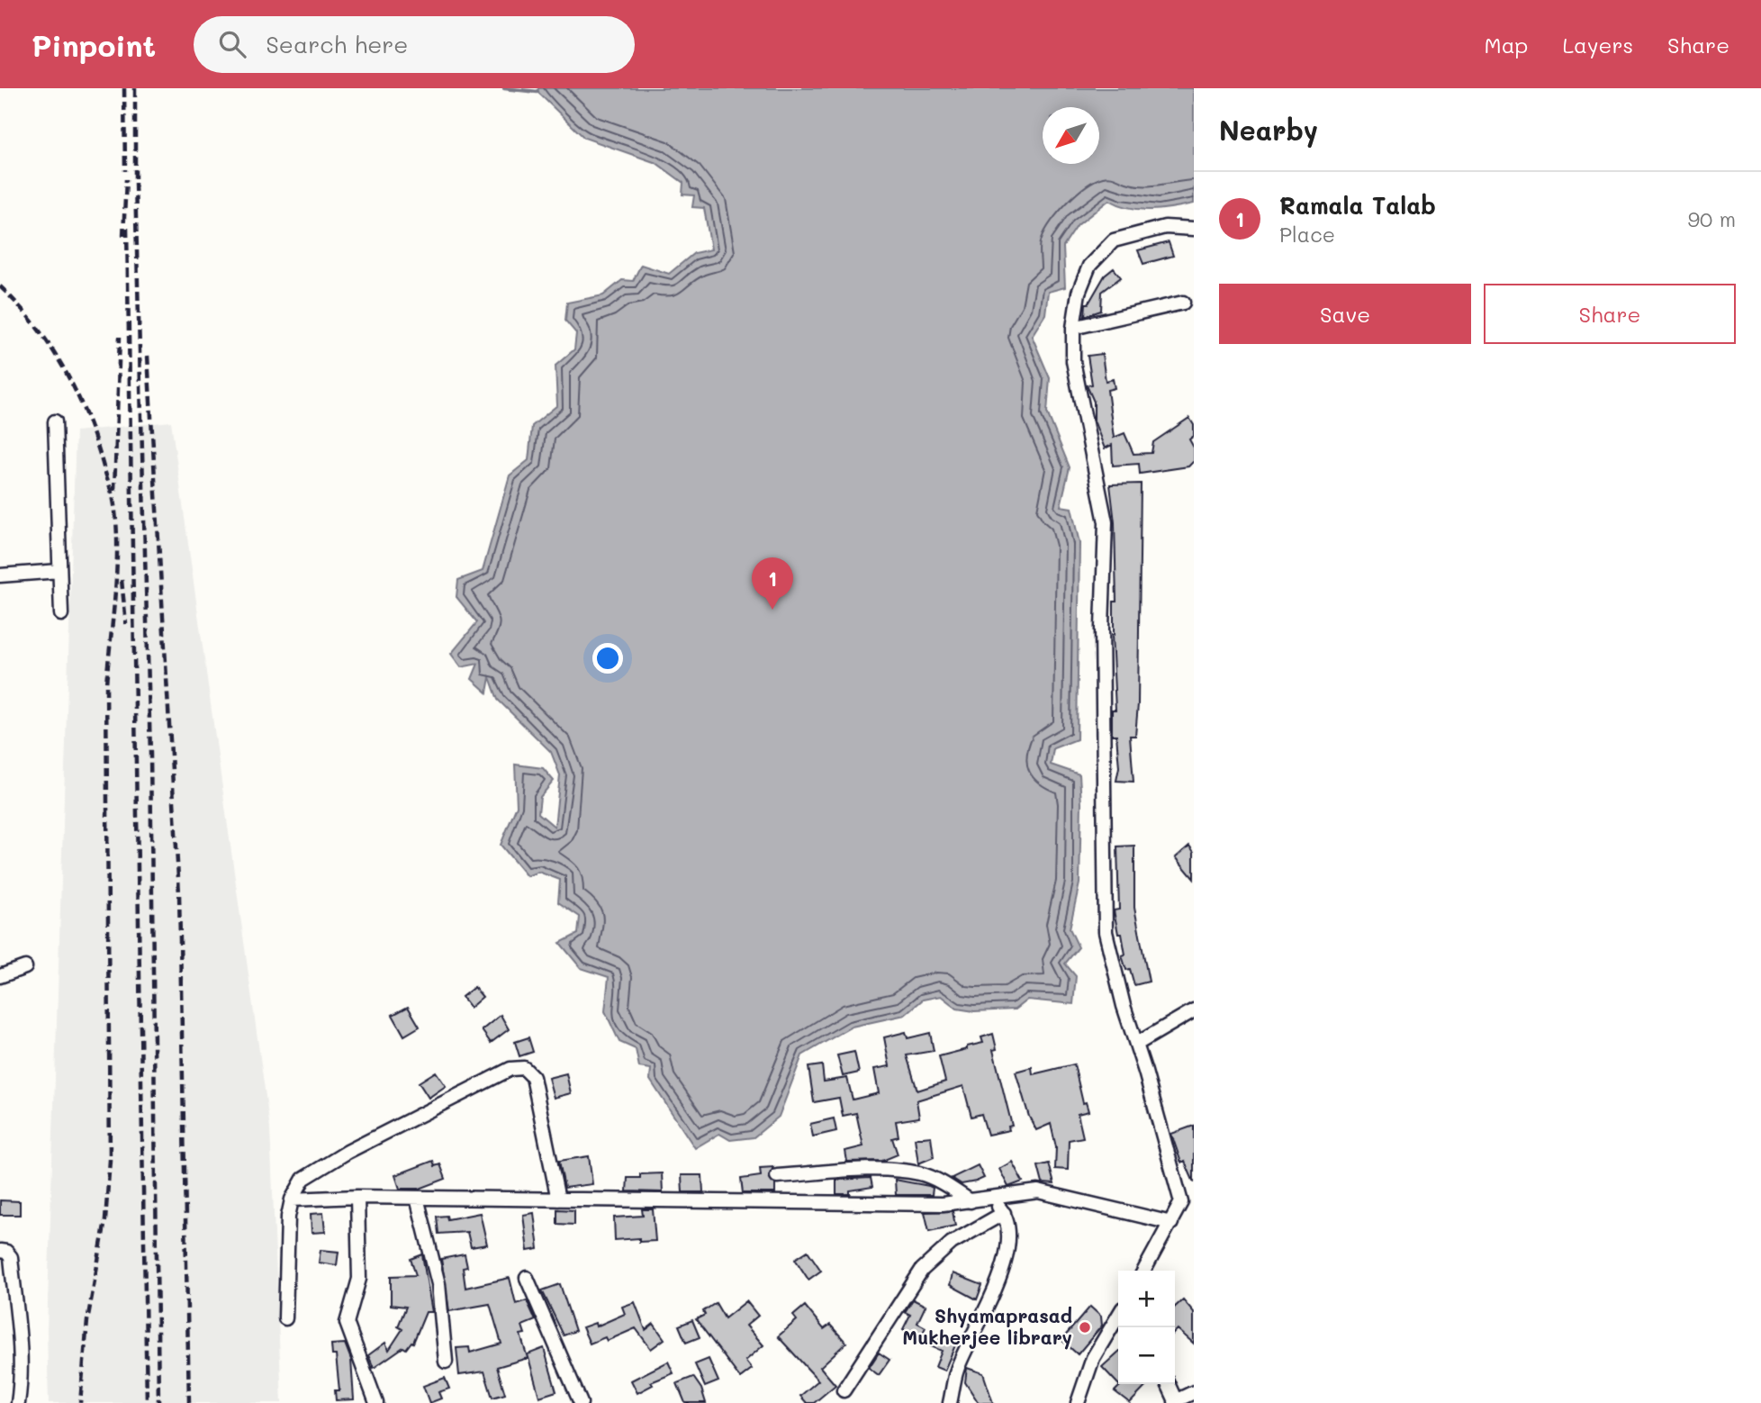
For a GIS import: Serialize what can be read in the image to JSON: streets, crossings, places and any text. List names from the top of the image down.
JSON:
{
  "places": ["Shyamaprasad Mukherjee library"],
  "north": "bottom left",
  "page": {
    "header": "Pinpoint",
    "search": "Search here",
    "nav": ["Map", "Layers", "Share"],
    "heading": "Nearby",
    "list": [
      {
        "mark": "1",
        "name": "Ramala Talab",
        "note": "Place",
        "value": "90 m"
      }
    ],
    "buttons": ["Save", "Share"],
    "pins": "1",
    "map_buttons": ["+", "−"]
  }
}
